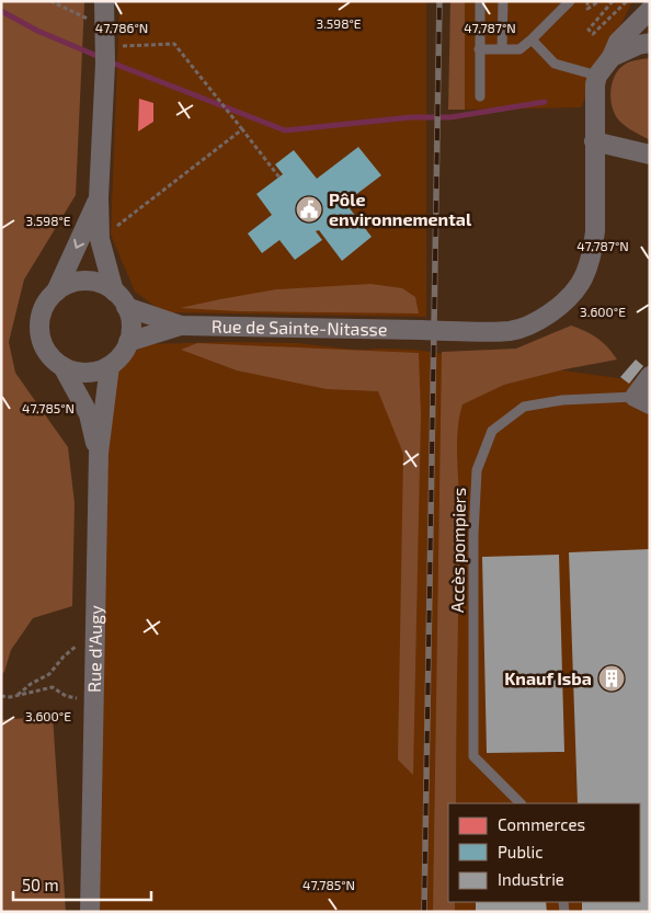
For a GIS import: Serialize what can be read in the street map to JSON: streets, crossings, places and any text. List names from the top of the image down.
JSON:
{
  "streets": {
    "street": ["Rue de Sainte-Nitasse", "Rue d'Augy"],
    "lane": ["Accès pompiers"]
  },
  "crossings": [
    ["Rue de Sainte-Nitasse", "Rue d'Augy"]
  ],
  "places": {
    "public building": ["Pôle environnemental"],
    "building": ["Knauf Isba"]
  },
  "legend": ["Commerces", "Public", "Industrie"],
  "scale_bar": "50 m",
  "coordinates": [
    "3.598°E",
    "47.787°N",
    "47.786°N",
    "3.600°E",
    "47.785°N"
  ]
}
